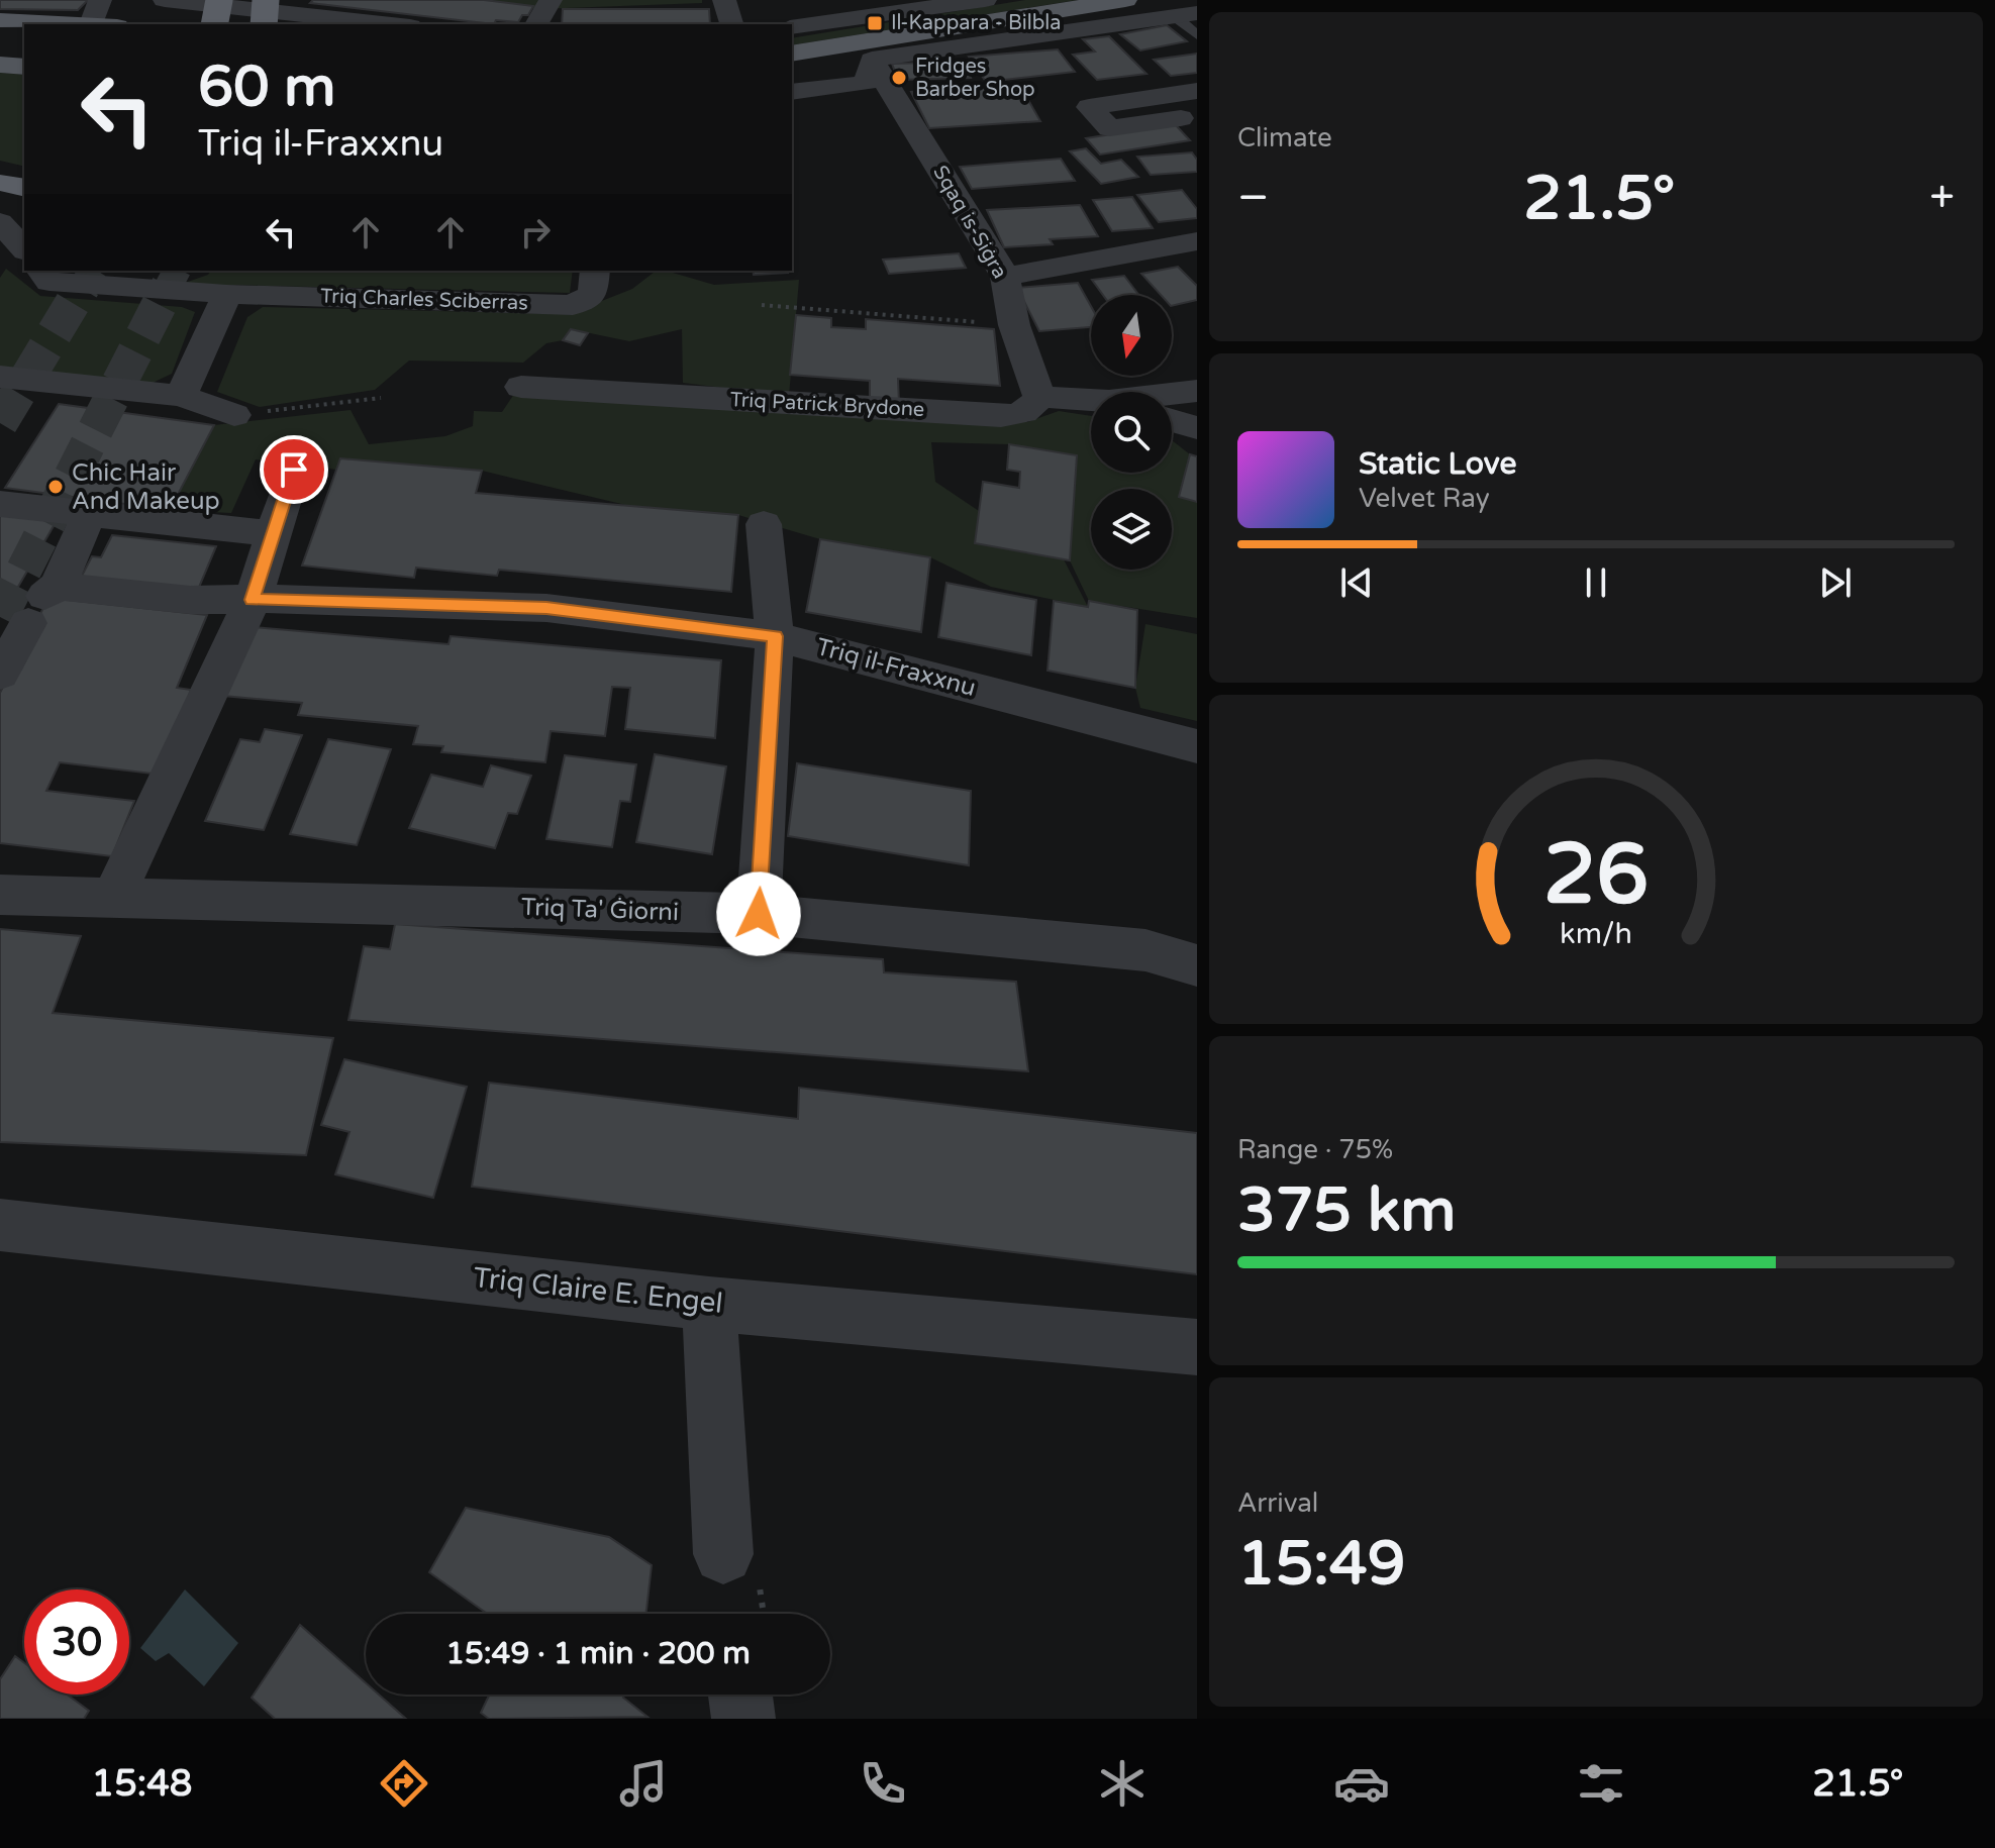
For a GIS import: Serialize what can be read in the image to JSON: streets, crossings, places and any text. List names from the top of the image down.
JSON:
{
  "streets": {
    "street": [
      "Sqaq is-Siġra",
      "Triq Charles Sciberras",
      "Triq Patrick Brydone",
      "Triq il-Fraxxnu",
      "Triq Ta' Ġiorni",
      "Triq Claire E. Engel"
    ]
  },
  "crossings": [
    ["Sqaq is-Siġra", "Triq Patrick Brydone"]
  ],
  "places": {
    "transit": ["Il-Kappara - Bilbla"],
    "other": ["Fridges Barber Shop", "Chic Hair And Makeup"]
  },
  "north": "bottom",
  "page": {
    "tile": [
      "Climate",
      ["Range · 75%", "375 km"],
      ["Arrival", "15:49"]
    ],
    "turn": ["60 m", "Triq il-Fraxxnu"],
    "heat": ["−", "21.5°", "+"],
    "song": ["Static Love", "Velvet Ray"],
    "limit": "30",
    "trip": "15:49 · 1 min · 200 m",
    "tabs": ["15:48", "21.5°"],
    "gauge": ["26", "km/h"]
  }
}
